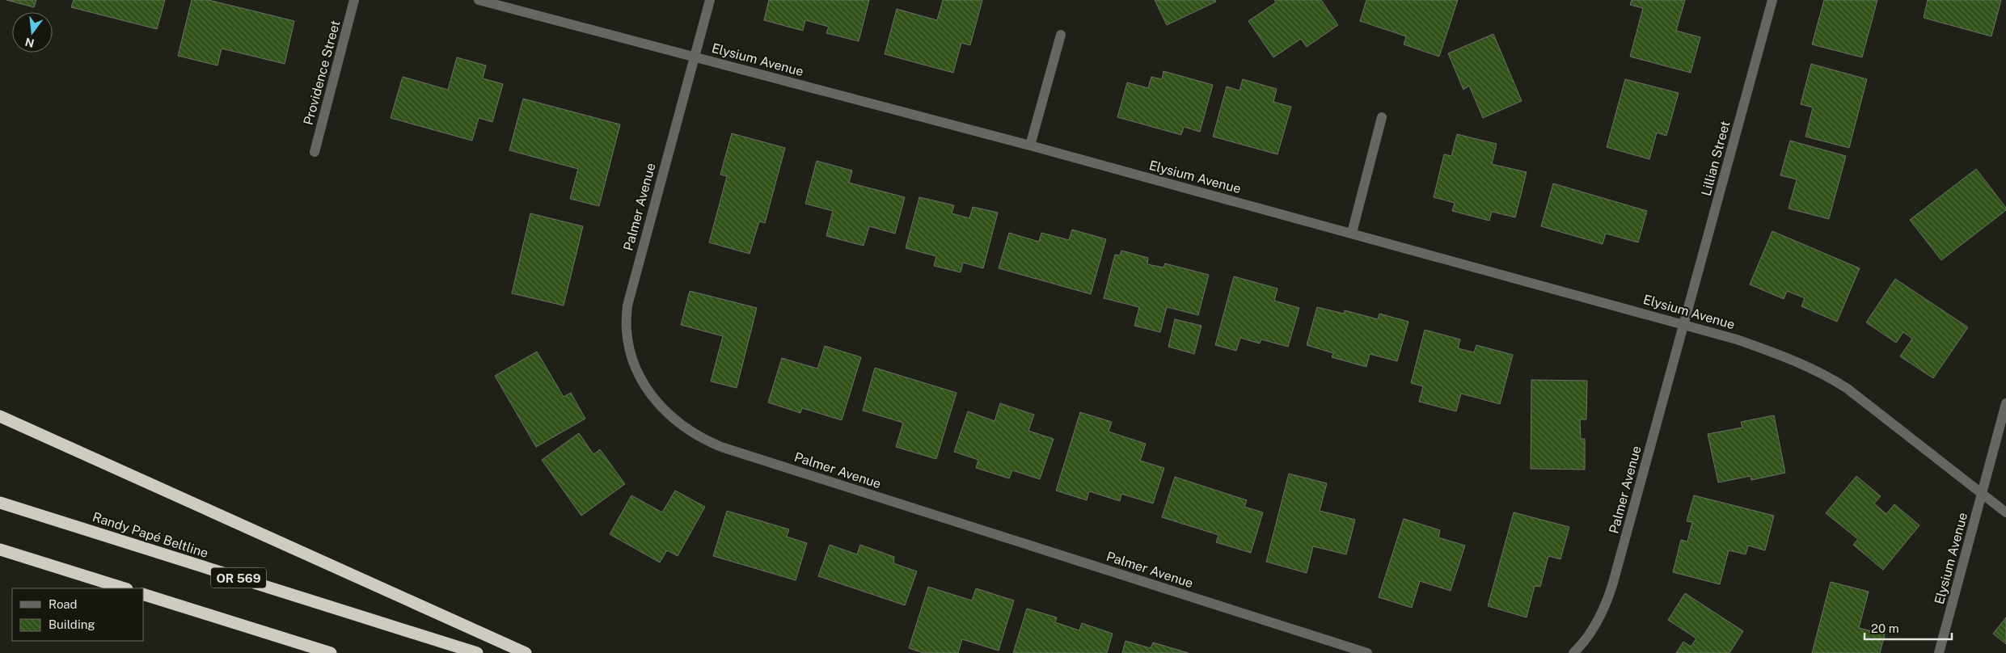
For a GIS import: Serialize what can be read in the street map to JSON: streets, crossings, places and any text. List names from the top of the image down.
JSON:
{
  "streets": {
    "highway": ["Randy Papé Beltline", "OR 569"],
    "street": [
      "Elysium Avenue",
      "Providence Street",
      "Lillian Street",
      "Palmer Avenue"
    ]
  },
  "crossings": [
    ["Elysium Avenue", "Lillian Street"],
    ["Elysium Avenue", "Palmer Avenue"],
    ["Lillian Street", "Palmer Avenue"]
  ],
  "legend": ["Road", "Building"],
  "scale_bar": "20 m",
  "north": "bottom"
}
